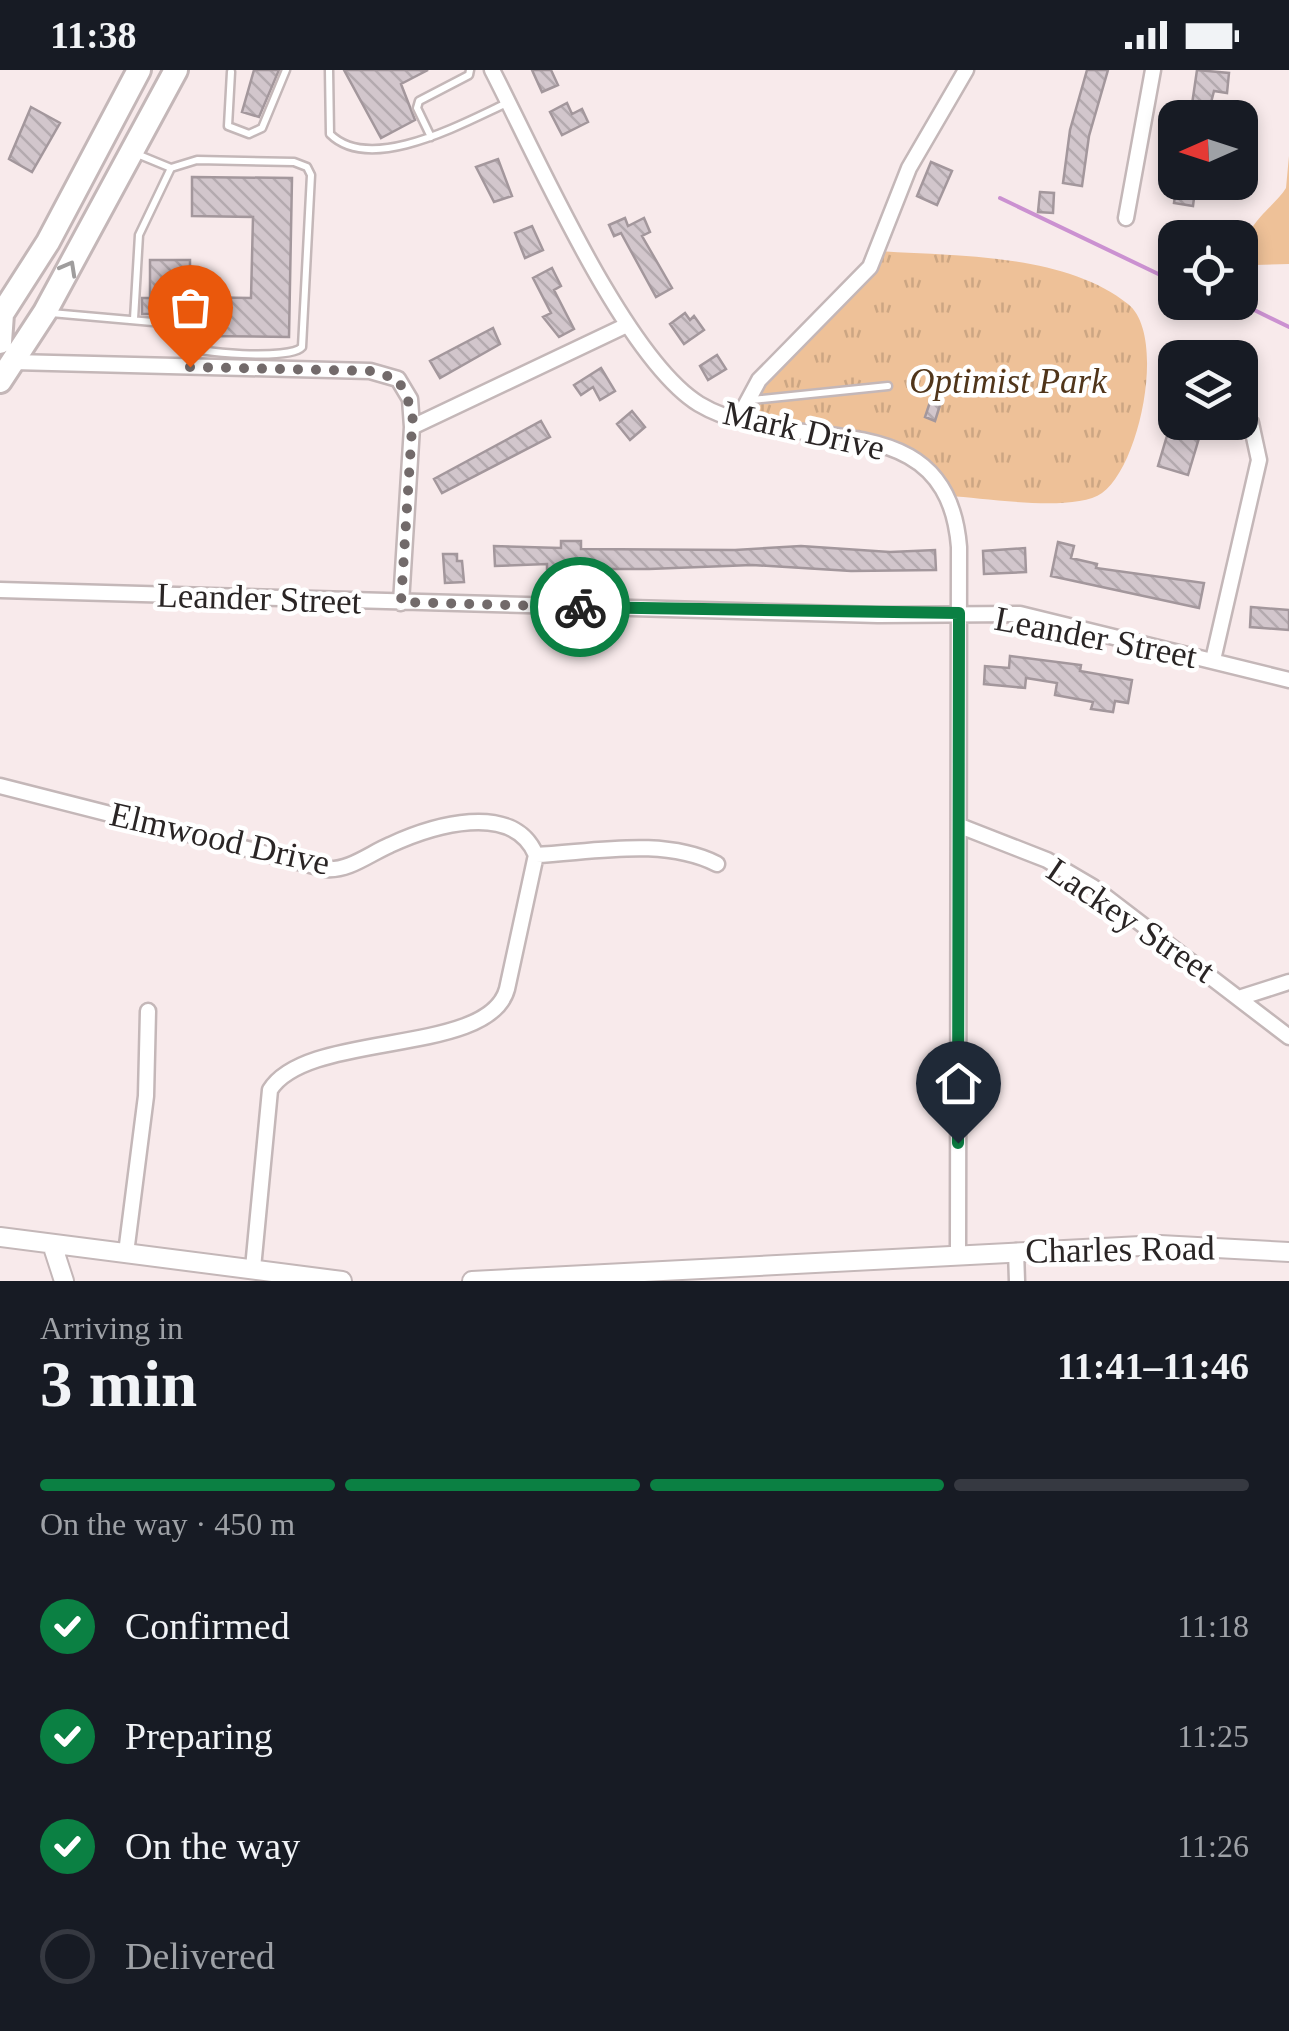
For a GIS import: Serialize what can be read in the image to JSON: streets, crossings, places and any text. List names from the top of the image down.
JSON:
{
  "streets": {
    "street": [
      "Mark Drive",
      "Leander Street",
      "Elmwood Drive",
      "Lackey Street",
      "Charles Road"
    ]
  },
  "crossings": [
    ["Mark Drive", "Leander Street"],
    ["Mark Drive", "Lackey Street"],
    ["Mark Drive", "Charles Road"]
  ],
  "parks": ["Optimist Park"],
  "north": "left",
  "page": {
    "status": "11:38",
    "heading": ["3 min", "Arriving in", "11:41–11:46"],
    "bar": "On the way · 450 m",
    "list": [
      ["Confirmed", "11:18"],
      ["Preparing", "11:25"],
      ["On the way", "11:26"],
      "Delivered"
    ]
  }
}
